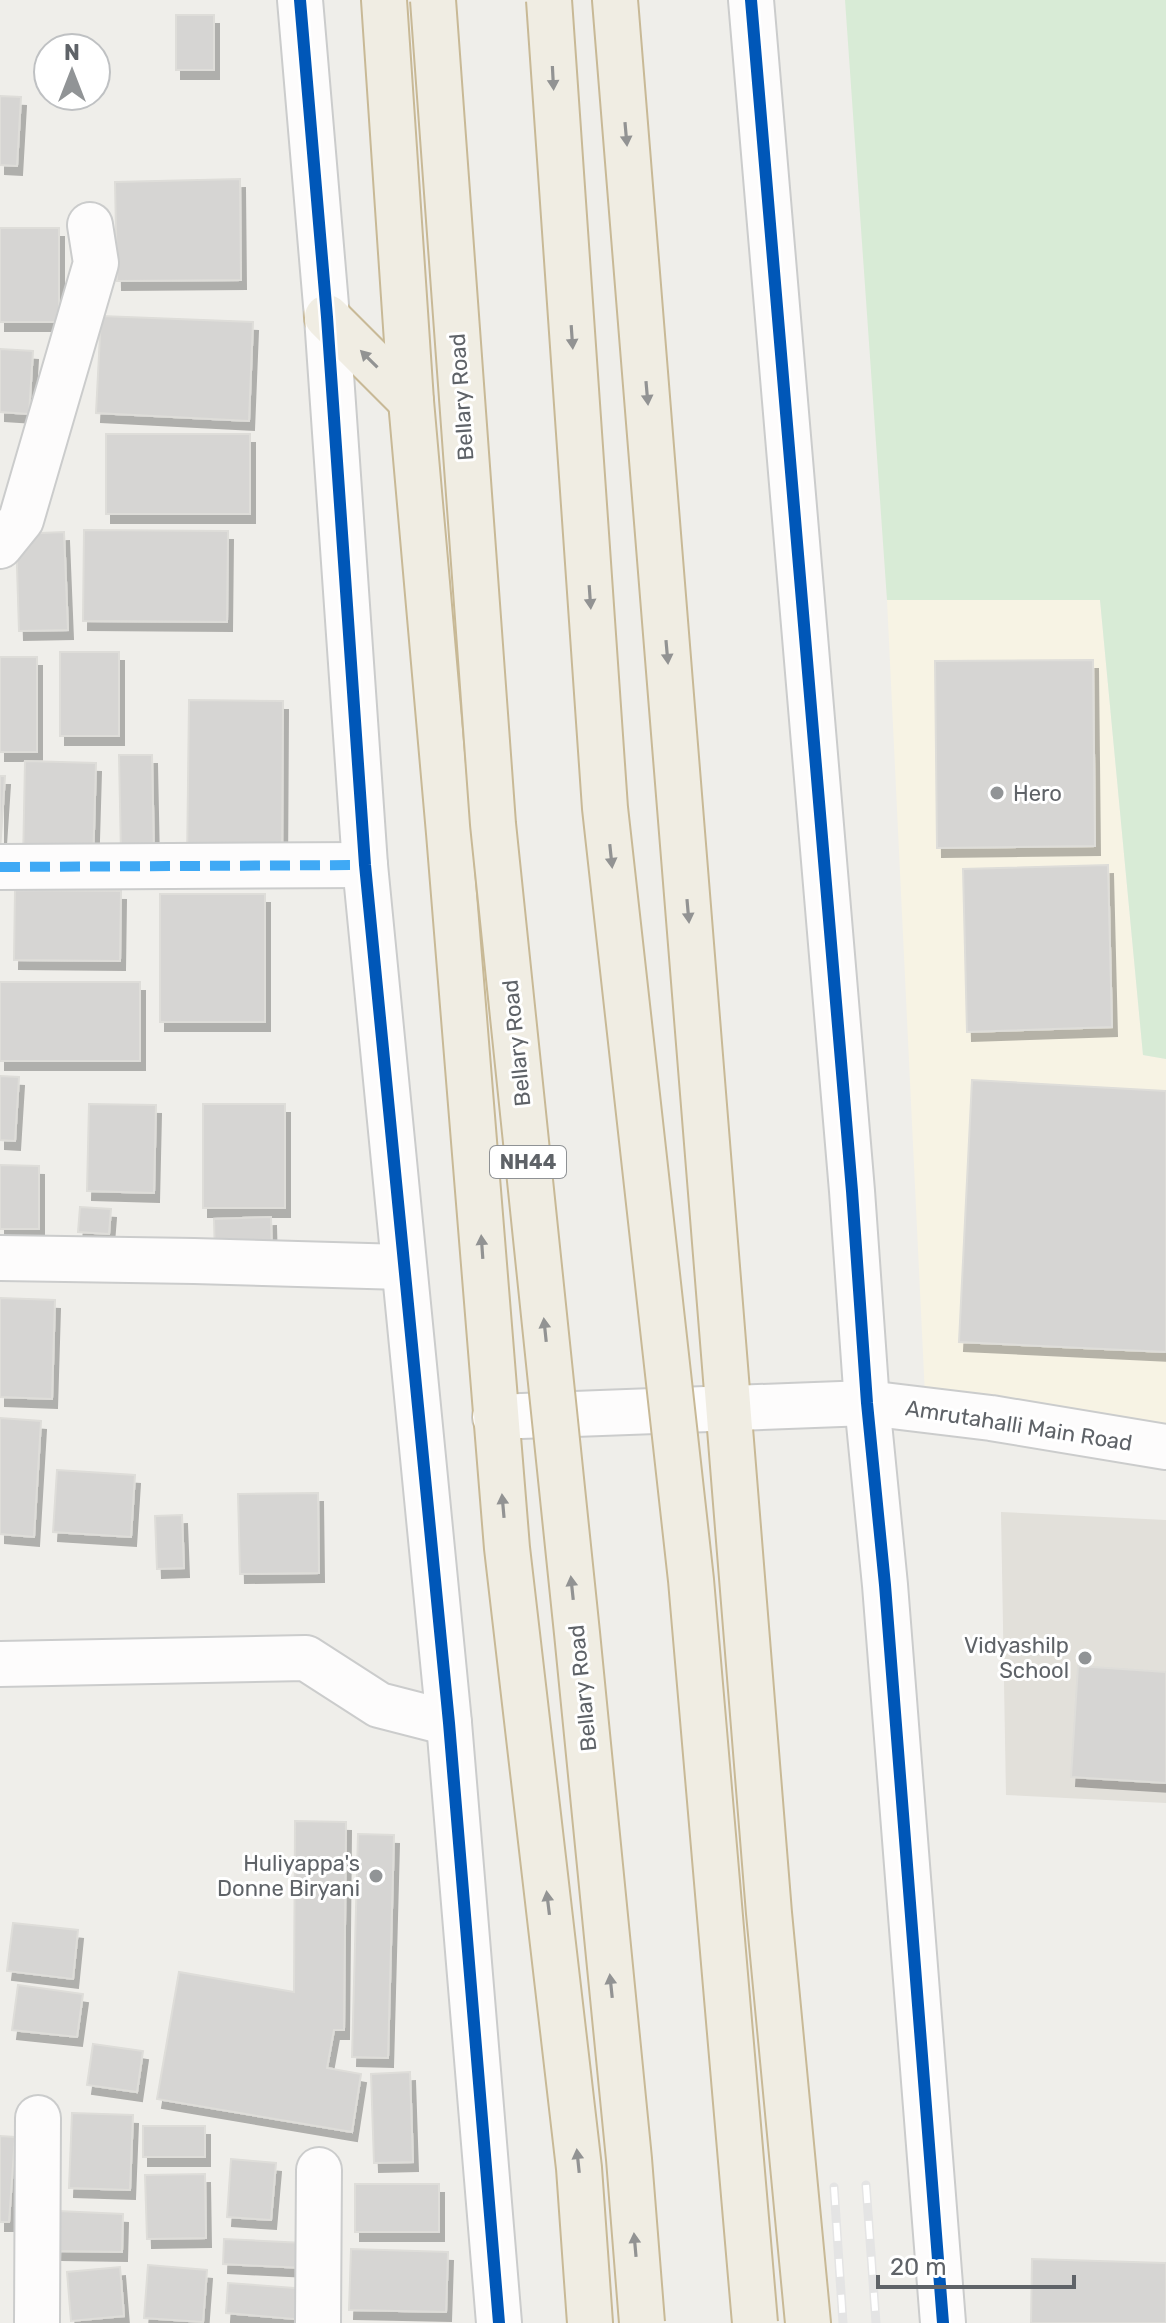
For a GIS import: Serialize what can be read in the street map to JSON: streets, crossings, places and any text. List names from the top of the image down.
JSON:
{
  "streets": {
    "highway": ["Bellary Road", "NH44"],
    "street": ["Amrutahalli Main Road"]
  },
  "places": ["Hero", "Vidyashilp School", "Huliyappa's Donne Biryani"],
  "scale_bar": "20 m",
  "north": "top"
}
